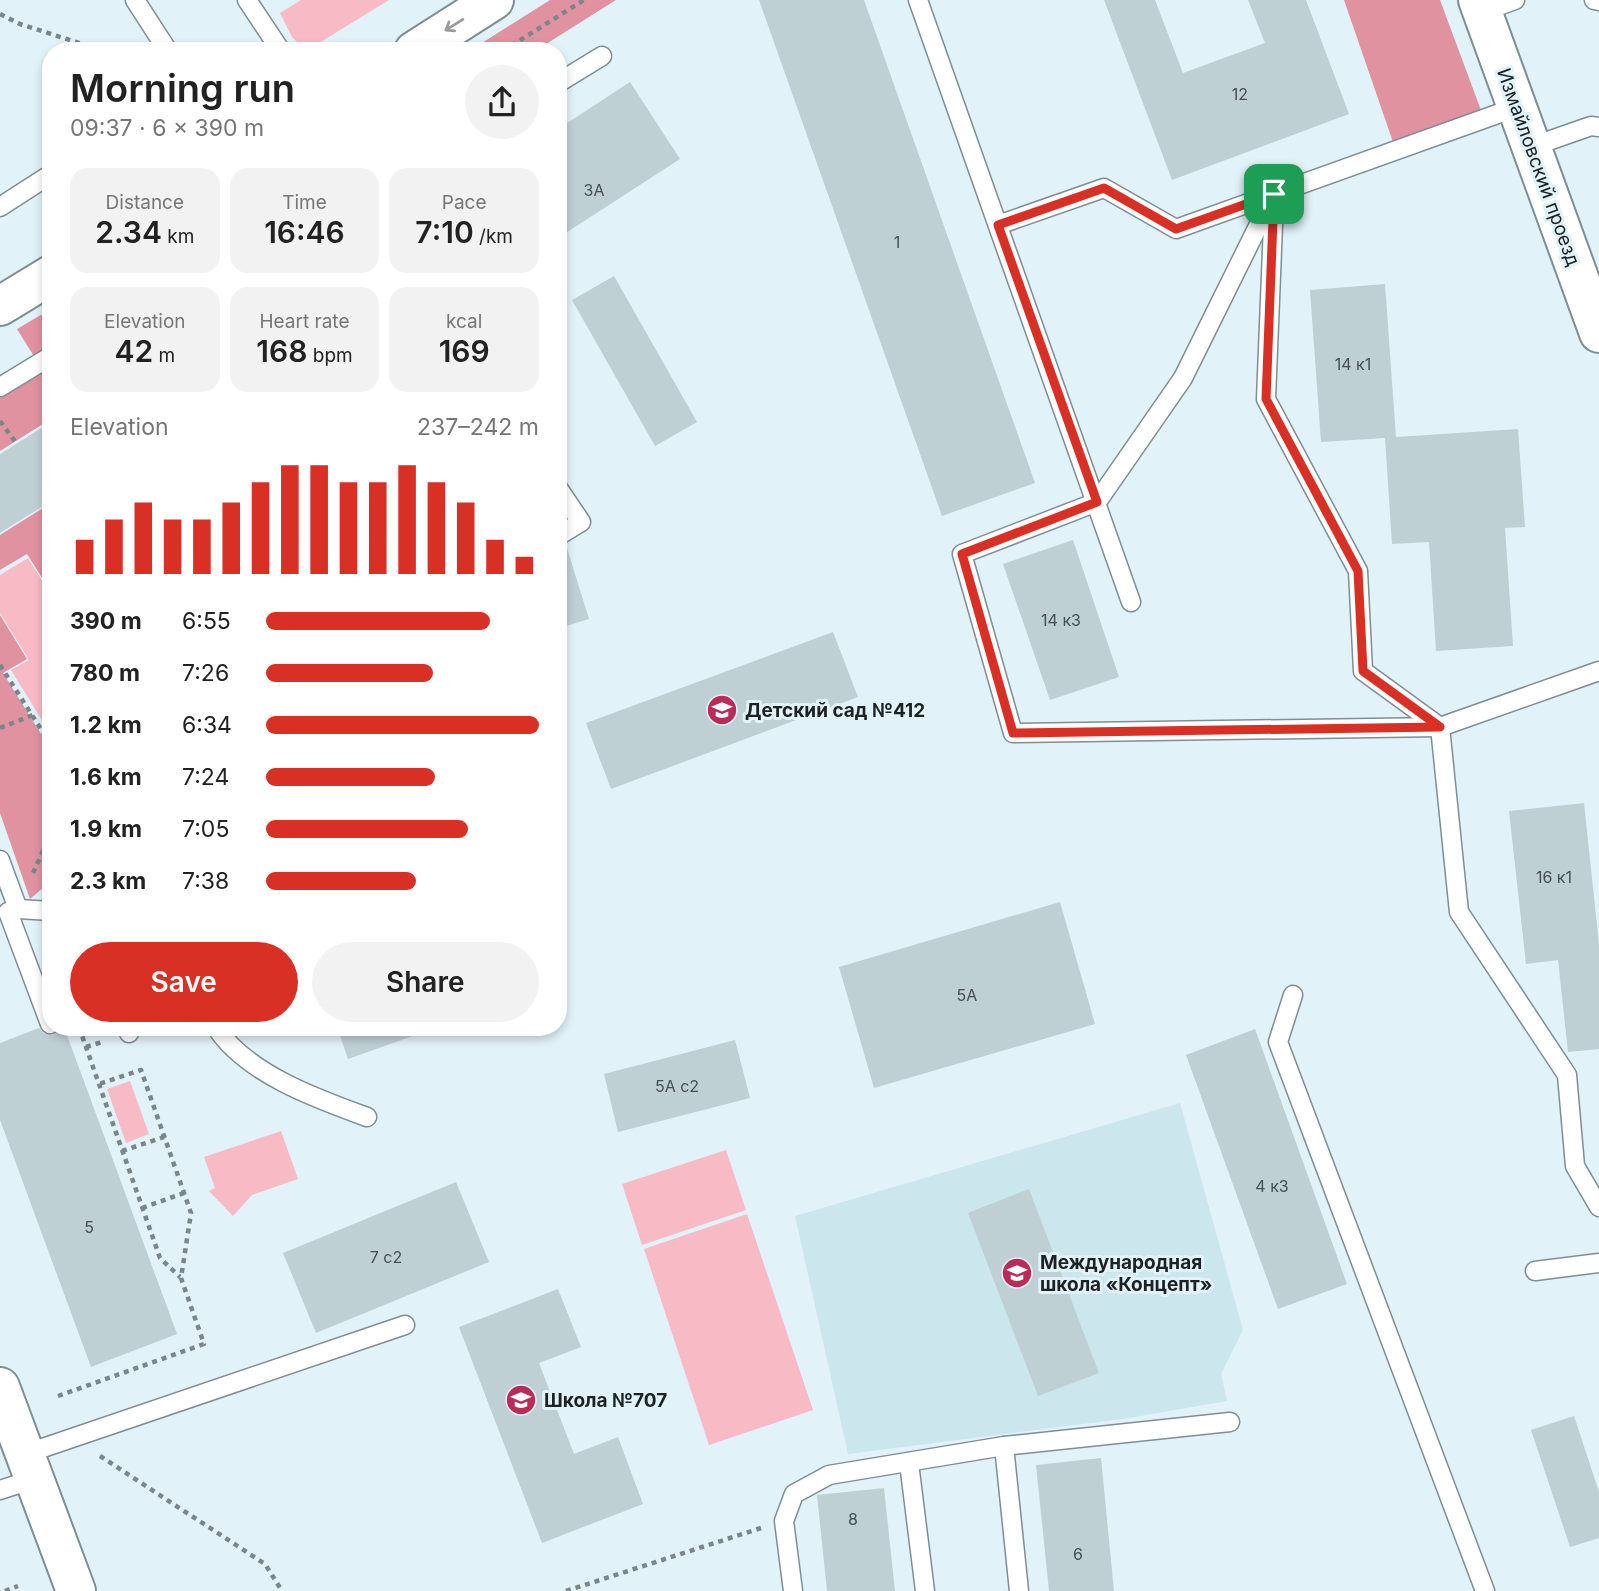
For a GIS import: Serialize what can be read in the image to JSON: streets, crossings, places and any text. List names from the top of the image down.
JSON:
{
  "streets": {
    "street": ["Измайловский проезд"]
  },
  "places": {
    "school or university": ["Детский сад №412", "Международная школа «Концепт»", "Школа №707"]
  },
  "house_numbers": [
    "12",
    "3А",
    "1",
    "14 к1",
    "14 к3",
    "16 к1",
    "5А",
    "5А с2",
    "4 к3",
    "5",
    "7 с2",
    "8",
    "6"
  ],
  "page": {
    "heading": ["Morning run", "09:37 · 6 × 390 m"],
    "stats": [
      ["Distance", "2.34 km"],
      ["Time", "16:46"],
      ["Pace", "7:10 /km"],
      ["Elevation", "42 m"],
      ["Heart rate", "168 bpm"],
      ["kcal", "169"]
    ],
    "chart": ["Elevation", "237–242 m"],
    "list": [
      {
        "name": "390 m",
        "note": "6:55"
      },
      {
        "name": "780 m",
        "note": "7:26"
      },
      {
        "name": "1.2 km",
        "note": "6:34"
      },
      {
        "name": "1.6 km",
        "note": "7:24"
      },
      {
        "name": "1.9 km",
        "note": "7:05"
      },
      {
        "name": "2.3 km",
        "note": "7:38"
      }
    ],
    "buttons": ["Save", "Share"]
  }
}
